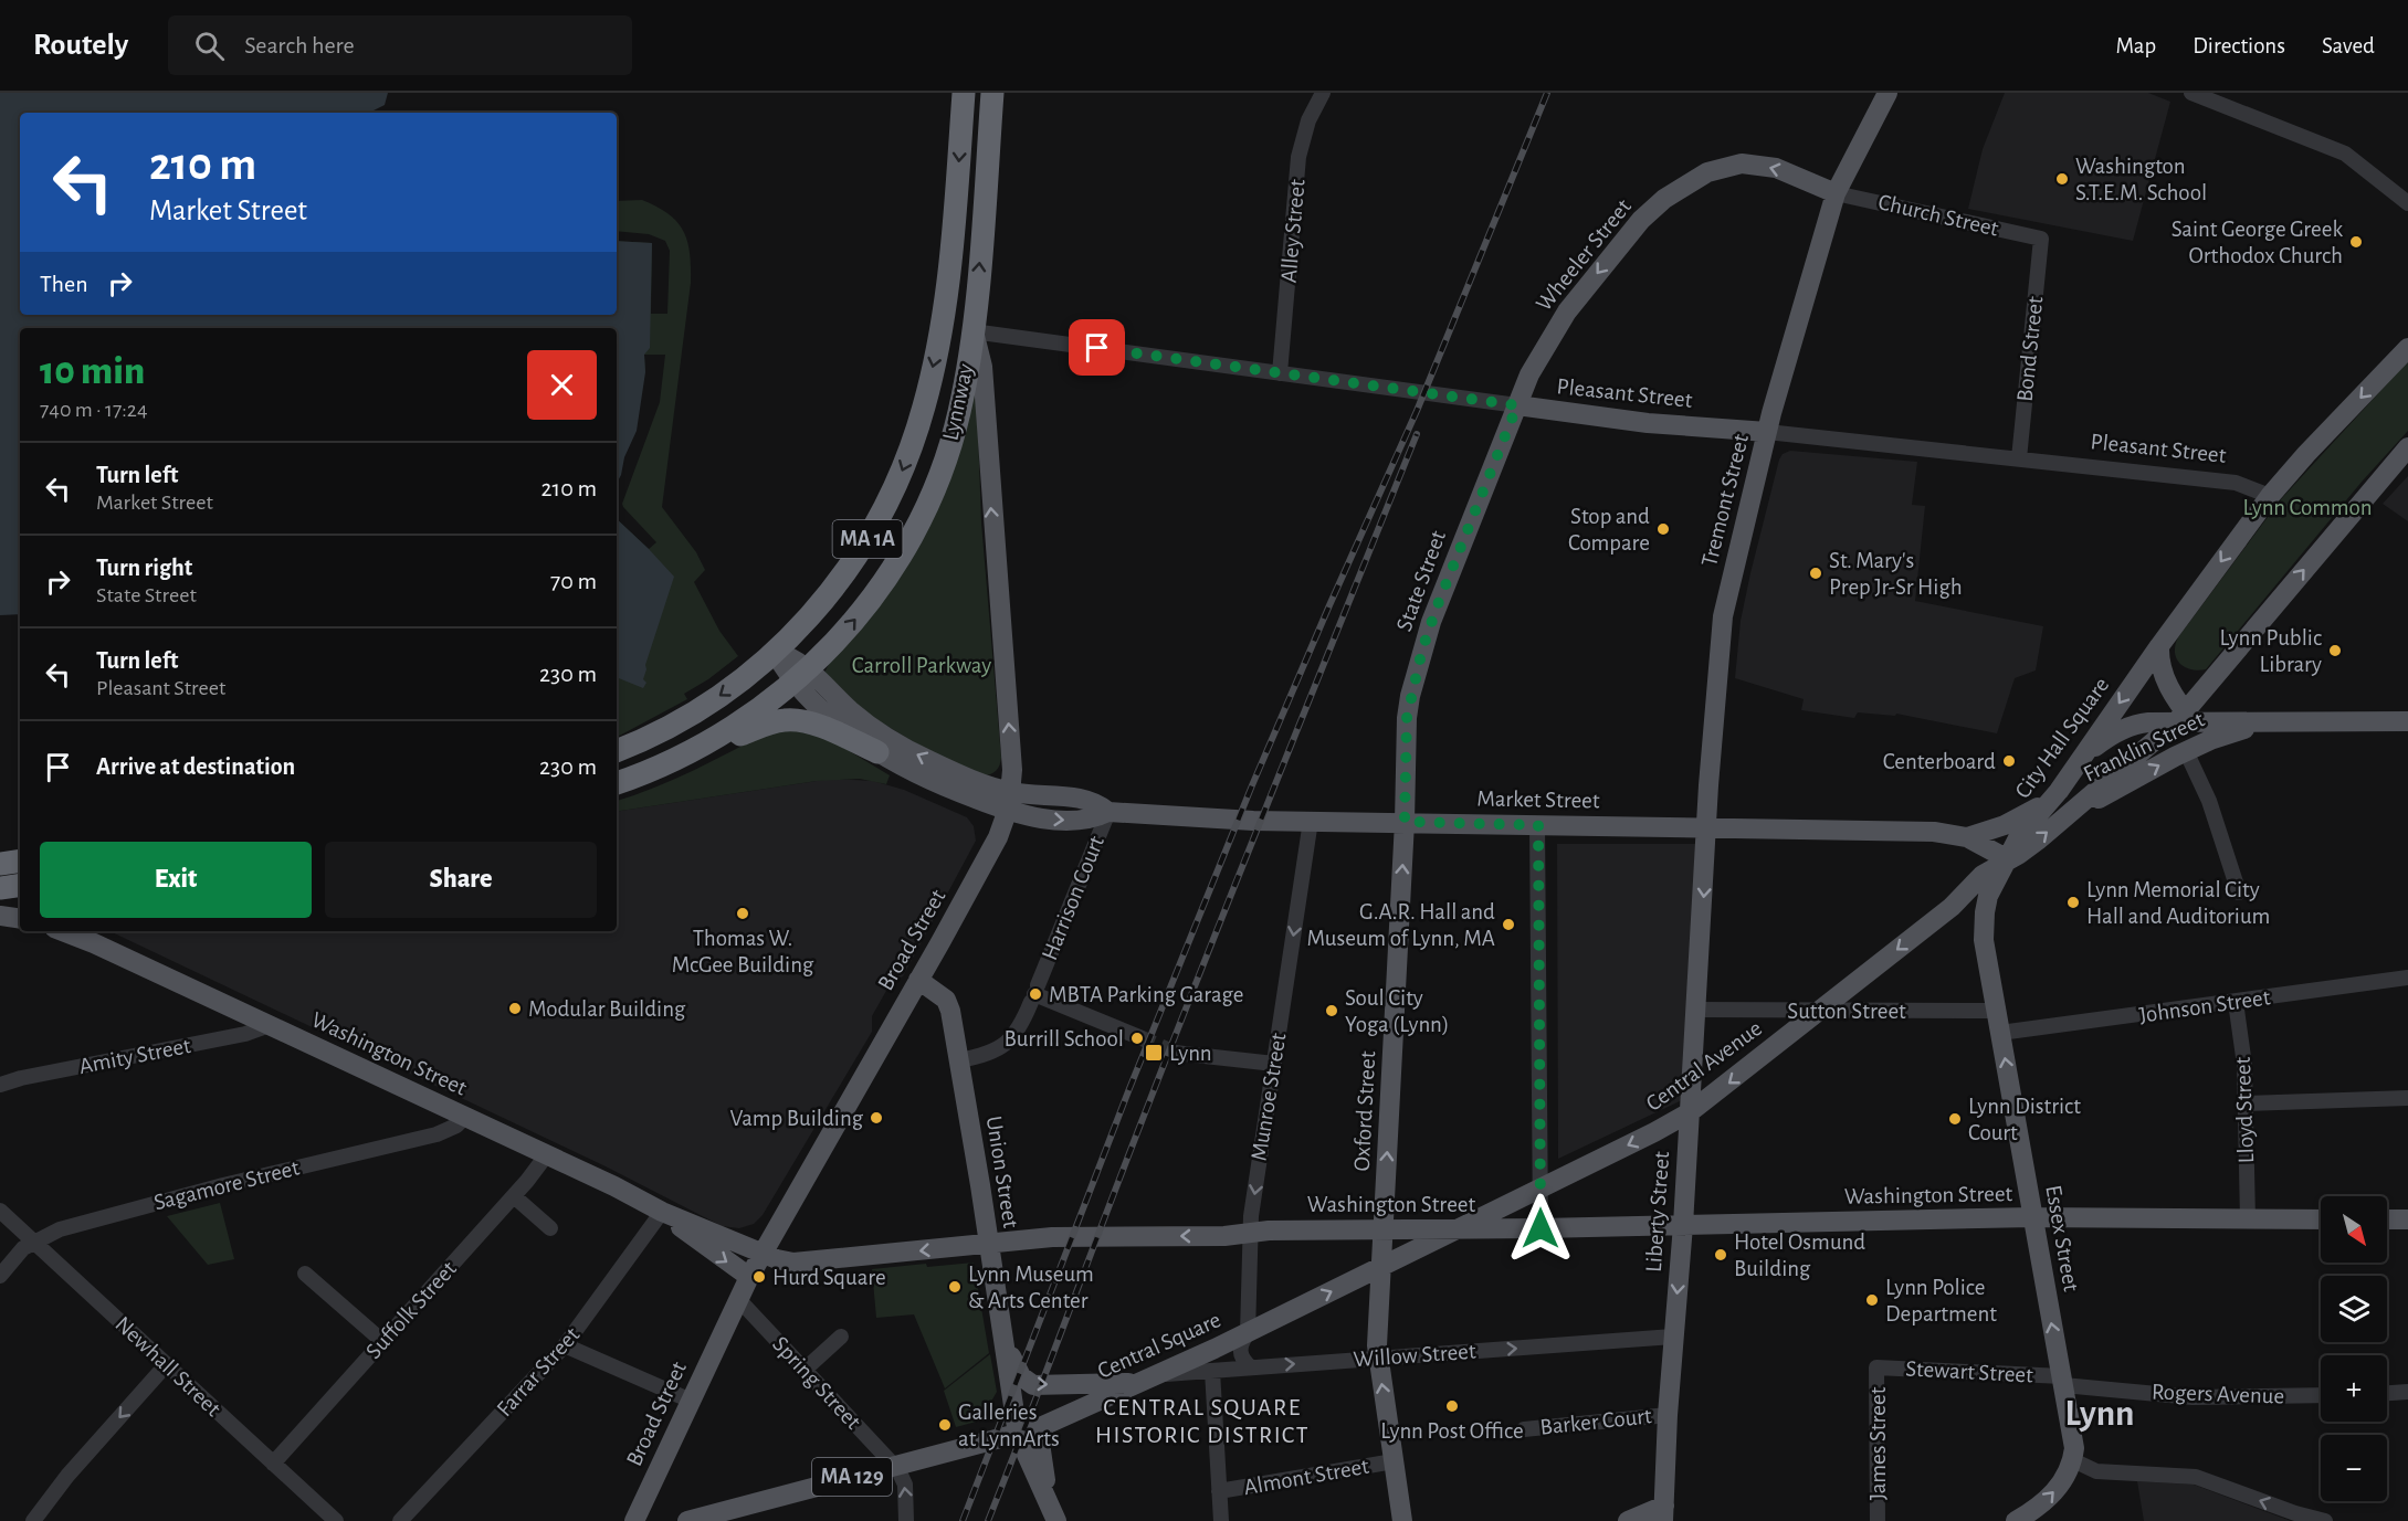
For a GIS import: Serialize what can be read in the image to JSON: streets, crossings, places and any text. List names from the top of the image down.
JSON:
{
  "streets": {
    "highway": ["Lynnway", "MA 1A"],
    "main road": [
      "Wheeler Street",
      "Pleasant Street",
      "Tremont Street",
      "State Street",
      "City Hall Square",
      "Franklin Street",
      "Market Street",
      "Broad Street",
      "Washington Street",
      "Central Avenue",
      "Oxford Street",
      "Union Street",
      "Liberty Street",
      "Essex Street",
      "Central Square",
      "MA 129"
    ],
    "street": [
      "Church Street",
      "Alley Street",
      "Bond Street",
      "Harrison Court",
      "Johnson Street",
      "Sutton Street",
      "Amity Street",
      "Munroe Street",
      "Lloyd Street",
      "Sagamore Street",
      "Suffolk Street",
      "Willow Street",
      "Newhall Street",
      "Farrar Street",
      "Stewart Street",
      "Spring Street",
      "Rogers Avenue",
      "Barker Court",
      "James Street",
      "Almont Street"
    ]
  },
  "crossings": [
    ["Church Street", "Wheeler Street"],
    ["Church Street", "Bond Street"],
    ["Church Street", "Tremont Street"],
    ["Alley Street", "Pleasant Street"],
    ["Wheeler Street", "Pleasant Street"],
    ["Wheeler Street", "Tremont Street"],
    ["Wheeler Street", "State Street"],
    ["Bond Street", "Pleasant Street"],
    ["Pleasant Street", "Lynnway"],
    ["Pleasant Street", "Tremont Street"],
    ["Pleasant Street", "State Street"],
    ["Pleasant Street", "City Hall Square"],
    ["Pleasant Street", "Broad Street"],
    ["Lynnway", "Broad Street"],
    ["Tremont Street", "Market Street"],
    ["Tremont Street", "Liberty Street"],
    ["State Street", "Market Street"],
    ["State Street", "Oxford Street"],
    ["City Hall Square", "Franklin Street"],
    ["City Hall Square", "Market Street"],
    ["City Hall Square", "Central Avenue"],
    ["City Hall Square", "Essex Street"],
    ["Market Street", "Harrison Court"],
    ["Market Street", "Broad Street"],
    ["Market Street", "Munroe Street"],
    ["Market Street", "Oxford Street"],
    ["Market Street", "Liberty Street"],
    ["Harrison Court", "Union Street"],
    ["Broad Street", "Washington Street"],
    ["Broad Street", "Union Street"],
    ["Broad Street", "Spring Street"],
    ["Johnson Street", "Lloyd Street"],
    ["Johnson Street", "Essex Street"],
    ["Sutton Street", "Central Avenue"],
    ["Sutton Street", "Liberty Street"],
    ["Sutton Street", "Essex Street"],
    ["Washington Street", "Amity Street"],
    ["Washington Street", "Central Avenue"],
    ["Washington Street", "Munroe Street"],
    ["Washington Street", "Lloyd Street"],
    ["Washington Street", "Oxford Street"],
    ["Washington Street", "Union Street"],
    ["Washington Street", "Sagamore Street"],
    ["Washington Street", "Liberty Street"],
    ["Washington Street", "Essex Street"],
    ["Washington Street", "Suffolk Street"],
    ["Washington Street", "Farrar Street"],
    ["Central Avenue", "Munroe Street"],
    ["Central Avenue", "Oxford Street"],
    ["Central Avenue", "Liberty Street"],
    ["Central Avenue", "Central Square"],
    ["Munroe Street", "Central Square"],
    ["Munroe Street", "Willow Street"],
    ["Oxford Street", "Willow Street"],
    ["Oxford Street", "Almont Street"],
    ["Union Street", "Central Square"],
    ["Union Street", "MA 129"],
    ["Sagamore Street", "Newhall Street"],
    ["Liberty Street", "Willow Street"],
    ["Liberty Street", "Barker Court"],
    ["Essex Street", "Stewart Street"],
    ["Essex Street", "Rogers Avenue"],
    ["Suffolk Street", "Newhall Street"],
    ["Central Square", "Willow Street"],
    ["Central Square", "MA 129"],
    ["Stewart Street", "Rogers Avenue"],
    ["Stewart Street", "James Street"],
    ["Spring Street", "MA 129"]
  ],
  "one_way": [
    "Wheeler Street",
    "Broad Street",
    "Munroe Street",
    "Oxford Street",
    "Liberty Street",
    "Essex Street",
    "Willow Street"
  ],
  "districts": ["CENTRAL SQUARE HISTORIC DISTRICT", "Lynn"],
  "parks": ["Lynn Common", "Carroll Parkway"],
  "places": {
    "other": [
      "Washington S.T.E.M. School",
      "Saint George Greek Orthodox Church",
      "Stop and Compare",
      "St. Mary's Prep Jr-Sr High",
      "Lynn Public Library",
      "Centerboard",
      "Lynn Memorial City Hall and Auditorium",
      "Thomas W. McGee Building",
      "G.A.R. Hall and Museum of Lynn, MA",
      "MBTA Parking Garage",
      "Modular Building",
      "Soul City Yoga (Lynn)",
      "Burrill School",
      "Vamp Building",
      "Lynn District Court",
      "Hotel Osmund Building",
      "Hurd Square",
      "Lynn Museum & Arts Center",
      "Lynn Police Department",
      "Lynn Post Office",
      "Galleries at LynnArts"
    ],
    "transit": ["Lynn"]
  },
  "north": "bottom right",
  "page": {
    "header": "Routely",
    "search": "Search here",
    "nav": ["Map", "Directions", "Saved"],
    "turn": ["210 m", "Market Street"],
    "then": "Then",
    "heading": ["10 min", "740 m · 17:24"],
    "list": [
      {
        "name": "Turn left",
        "note": "Market Street",
        "value": "210 m"
      },
      {
        "name": "Turn right",
        "note": "State Street",
        "value": "70 m"
      },
      {
        "name": "Turn left",
        "note": "Pleasant Street",
        "value": "230 m"
      },
      {
        "name": "Arrive at destination",
        "value": "230 m"
      }
    ],
    "buttons": ["Exit", "Share"],
    "map_buttons": ["+", "−"]
  }
}
